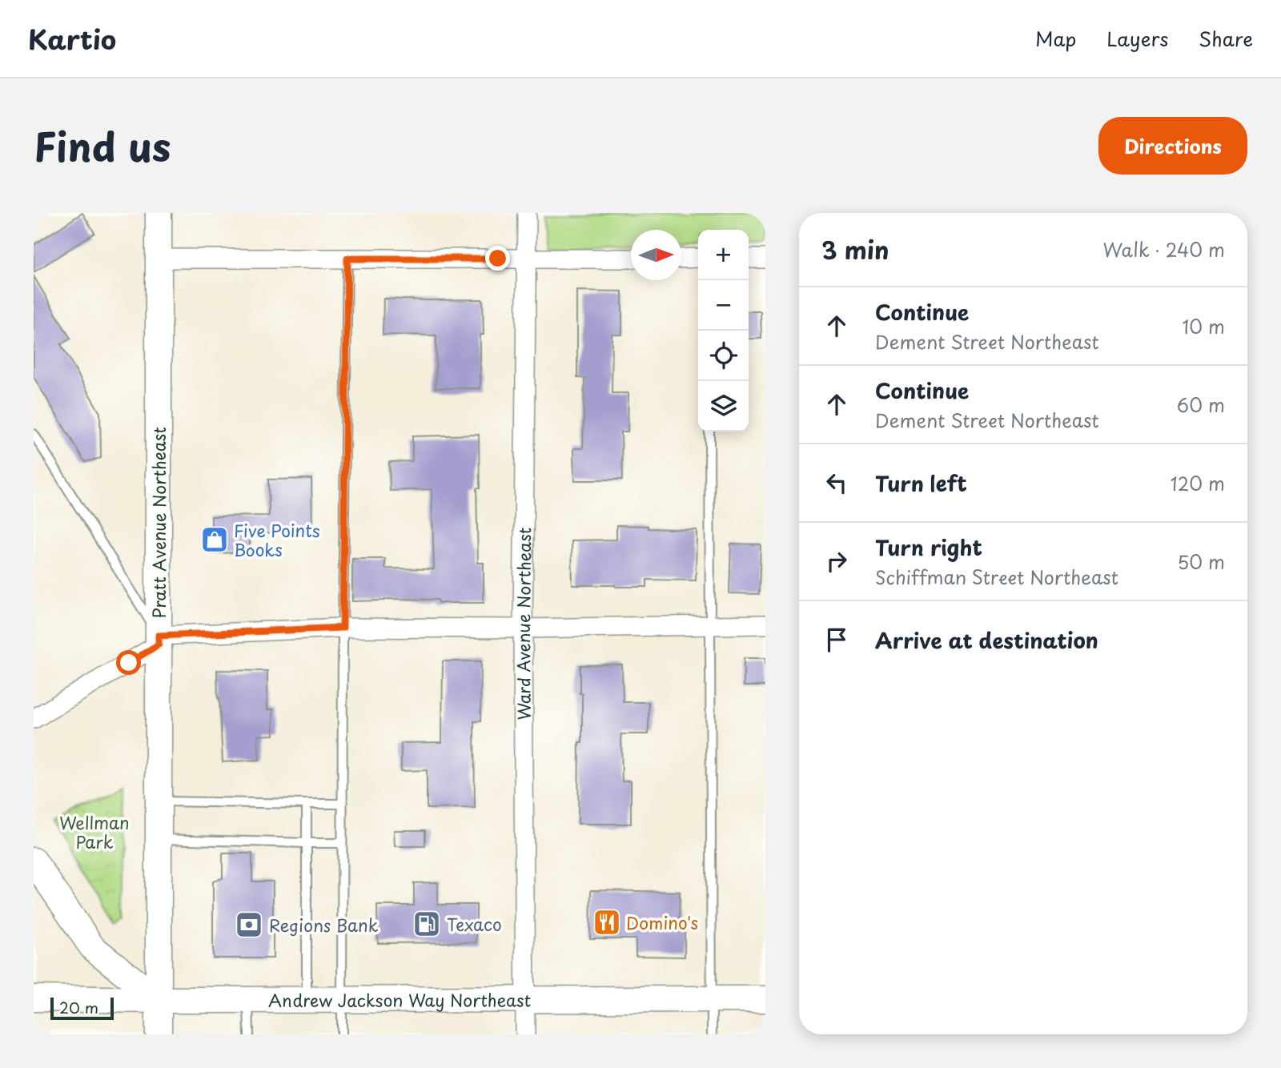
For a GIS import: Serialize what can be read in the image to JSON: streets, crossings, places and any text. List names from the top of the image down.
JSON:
{
  "streets": {
    "main road": ["Pratt Avenue Northeast", "Andrew Jackson Way Northeast"],
    "street": ["Ward Avenue Northeast"]
  },
  "crossings": [
    ["Pratt Avenue Northeast", "Andrew Jackson Way Northeast"],
    ["Ward Avenue Northeast", "Andrew Jackson Way Northeast"]
  ],
  "parks": ["Wellman Park"],
  "places": {
    "shop": ["Five Points Books"],
    "restaurant": ["Domino's"],
    "fuel station": ["Texaco"],
    "bank": ["Regions Bank"]
  },
  "scale_bar": "20 m",
  "north": "right",
  "page": {
    "header": "Kartio",
    "nav": ["Map", "Layers", "Share"],
    "title": "Find us",
    "buttons": "Directions",
    "heading": ["3 min", "Walk · 240 m"],
    "map_buttons": ["+", "−"],
    "list": [
      ["Continue", "Dement Street Northeast", "10 m"],
      ["Continue", "Dement Street Northeast", "60 m"],
      ["Turn left", "120 m"],
      ["Turn right", "Schiffman Street Northeast", "50 m"],
      "Arrive at destination"
    ],
    "scale": "20 m"
  }
}
